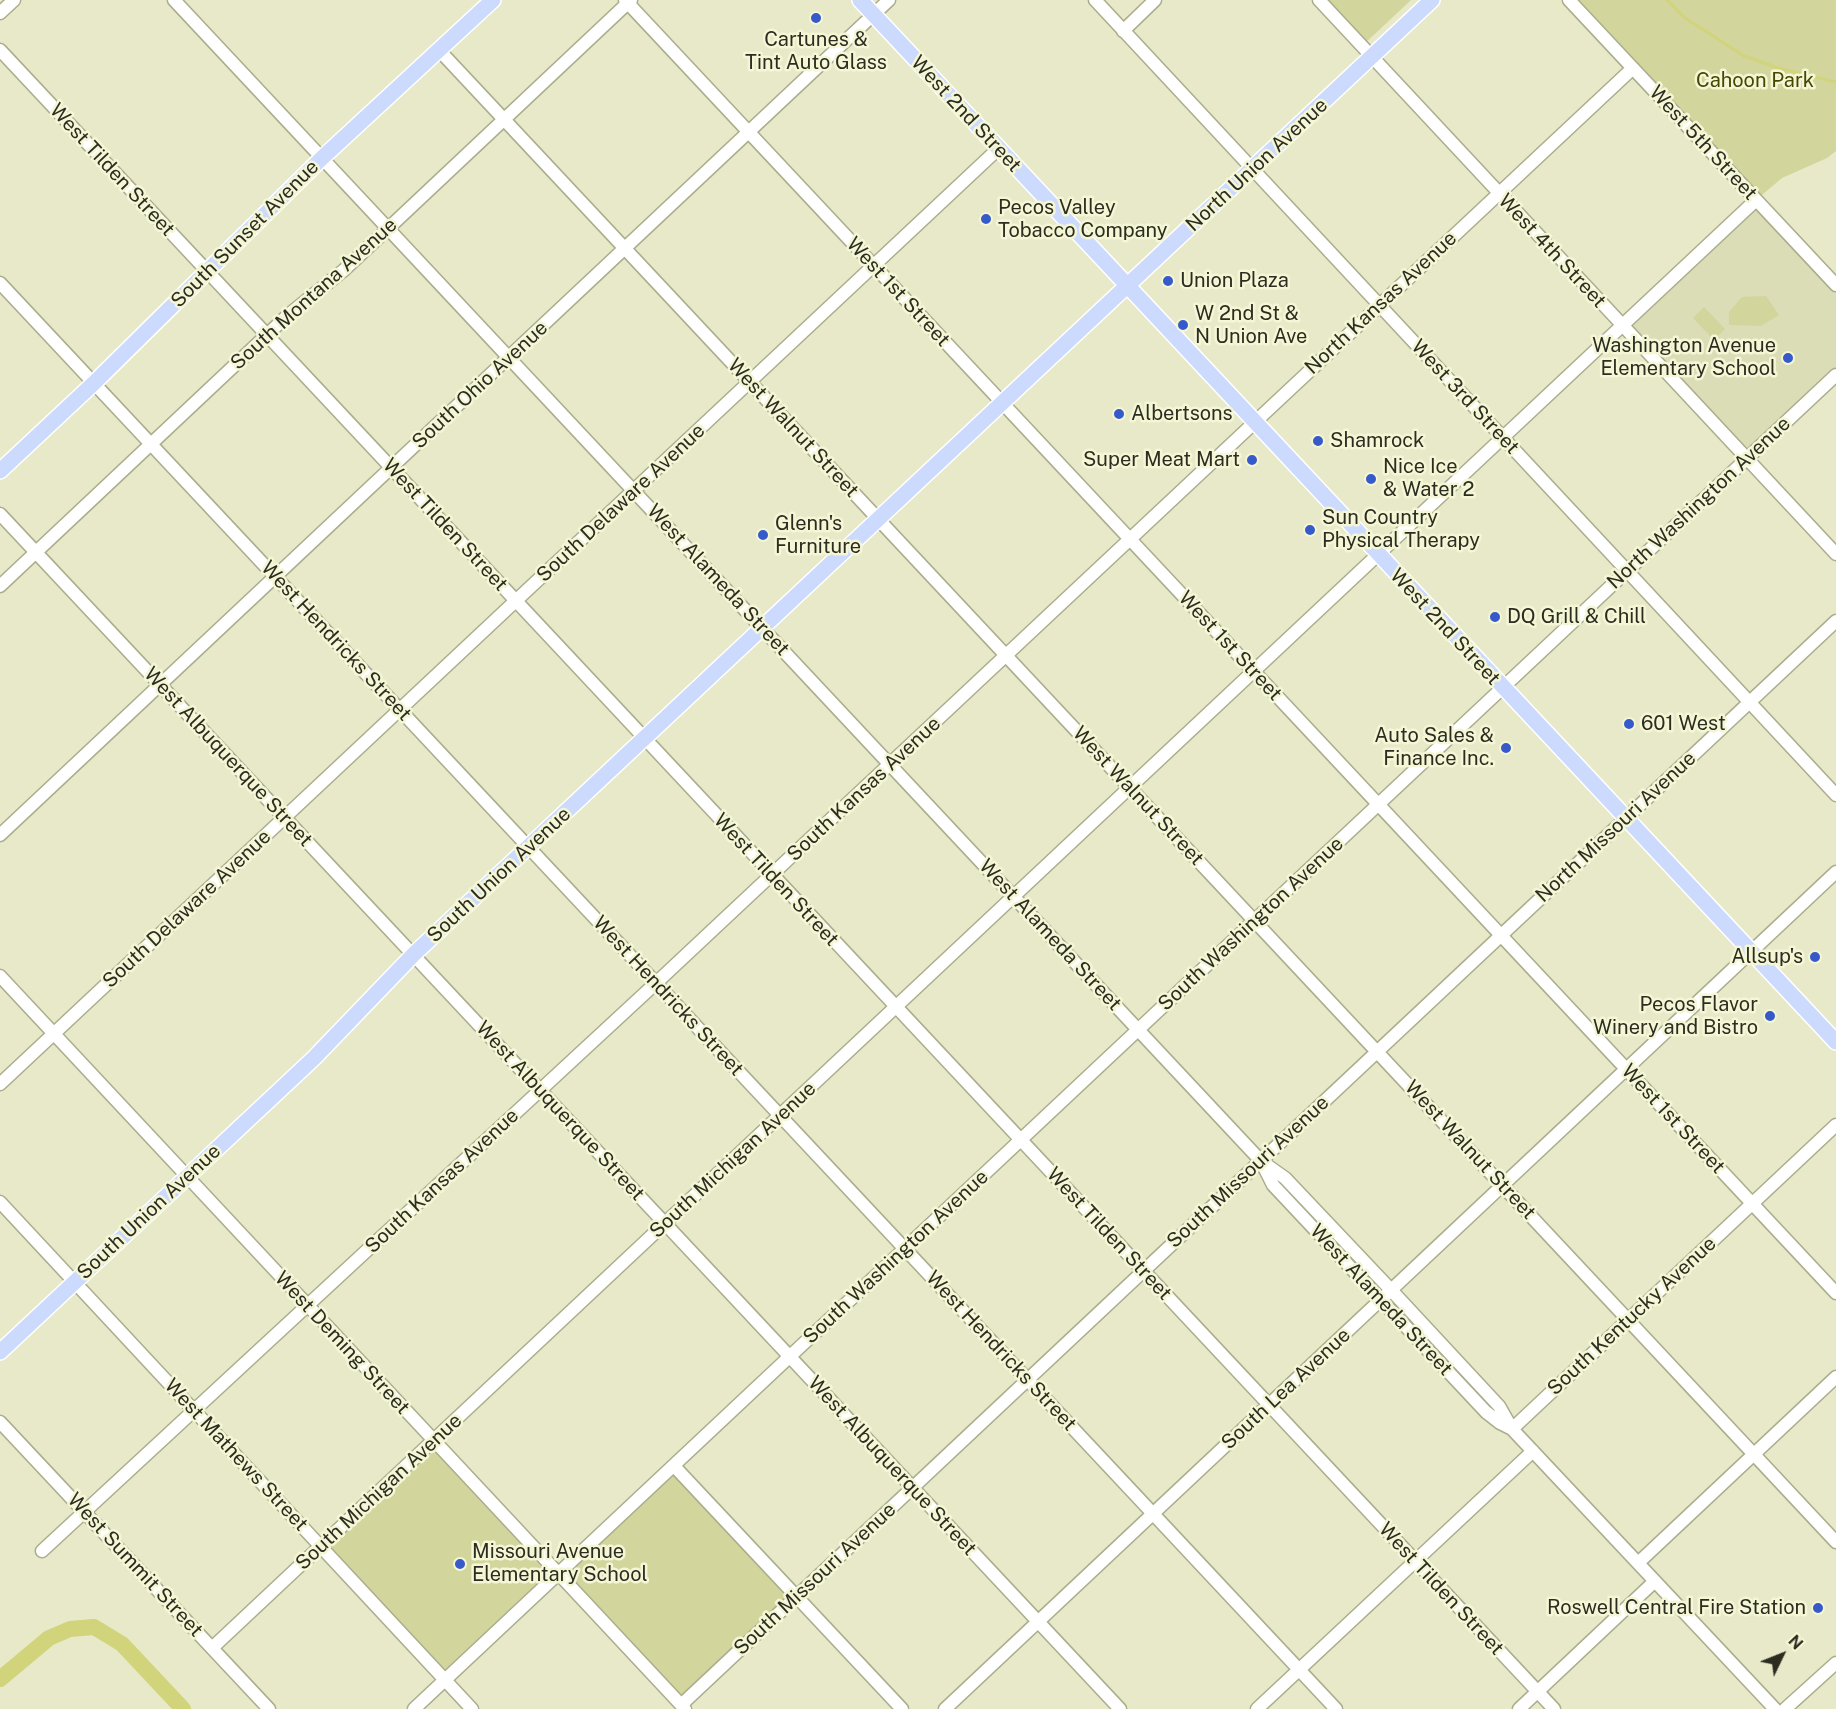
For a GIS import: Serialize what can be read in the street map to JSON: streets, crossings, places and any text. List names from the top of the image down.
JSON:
{
  "streets": {
    "main road": [
      "West 2nd Street",
      "North Union Avenue",
      "South Sunset Avenue",
      "South Union Avenue"
    ],
    "street": [
      "West 5th Street",
      "West Tilden Street",
      "West 4th Street",
      "West 1st Street",
      "South Montana Avenue",
      "North Kansas Avenue",
      "South Ohio Avenue",
      "West 3rd Street",
      "West Walnut Street",
      "South Delaware Avenue",
      "North Washington Avenue",
      "West Alameda Street",
      "West Hendricks Street",
      "West Albuquerque Street",
      "South Kansas Avenue",
      "North Missouri Avenue",
      "South Washington Avenue",
      "South Michigan Avenue",
      "South Missouri Avenue",
      "South Kentucky Avenue",
      "West Deming Street",
      "South Lea Avenue",
      "West Mathews Street",
      "West Summit Street"
    ]
  },
  "crossings": [
    ["West 2nd Street", "North Union Avenue"],
    ["West 2nd Street", "North Kansas Avenue"],
    ["West 2nd Street", "South Ohio Avenue"],
    ["West 2nd Street", "South Delaware Avenue"],
    ["West 2nd Street", "North Washington Avenue"],
    ["West 2nd Street", "North Missouri Avenue"],
    ["West 2nd Street", "South Michigan Avenue"],
    ["West 2nd Street", "South Lea Avenue"],
    ["West 5th Street", "North Kansas Avenue"],
    ["West 5th Street", "South Michigan Avenue"],
    ["North Union Avenue", "West 4th Street"],
    ["North Union Avenue", "West 1st Street"],
    ["North Union Avenue", "West 3rd Street"],
    ["North Union Avenue", "South Union Avenue"],
    ["West Tilden Street", "South Sunset Avenue"],
    ["West Tilden Street", "South Montana Avenue"],
    ["West Tilden Street", "South Ohio Avenue"],
    ["West Tilden Street", "South Delaware Avenue"],
    ["West Tilden Street", "South Kansas Avenue"],
    ["West Tilden Street", "South Union Avenue"],
    ["West Tilden Street", "South Washington Avenue"],
    ["West Tilden Street", "South Michigan Avenue"],
    ["West Tilden Street", "South Missouri Avenue"],
    ["West Tilden Street", "South Lea Avenue"],
    ["South Sunset Avenue", "West Walnut Street"],
    ["South Sunset Avenue", "West Alameda Street"],
    ["South Sunset Avenue", "West Hendricks Street"],
    ["West 4th Street", "North Kansas Avenue"],
    ["West 4th Street", "North Washington Avenue"],
    ["West 4th Street", "South Michigan Avenue"],
    ["West 1st Street", "South Montana Avenue"],
    ["West 1st Street", "North Kansas Avenue"],
    ["West 1st Street", "South Ohio Avenue"],
    ["West 1st Street", "South Delaware Avenue"],
    ["West 1st Street", "North Washington Avenue"],
    ["West 1st Street", "South Kansas Avenue"],
    ["West 1st Street", "North Missouri Avenue"],
    ["West 1st Street", "South Union Avenue"],
    ["West 1st Street", "South Washington Avenue"],
    ["West 1st Street", "South Michigan Avenue"],
    ["West 1st Street", "South Missouri Avenue"],
    ["West 1st Street", "South Kentucky Avenue"],
    ["West 1st Street", "South Lea Avenue"],
    ["South Montana Avenue", "West Walnut Street"],
    ["South Montana Avenue", "West Alameda Street"],
    ["South Montana Avenue", "West Hendricks Street"],
    ["South Montana Avenue", "West Albuquerque Street"],
    ["North Kansas Avenue", "West 3rd Street"],
    ["North Kansas Avenue", "South Kansas Avenue"],
    ["South Ohio Avenue", "West Walnut Street"],
    ["South Ohio Avenue", "West Alameda Street"],
    ["South Ohio Avenue", "West Hendricks Street"],
    ["South Ohio Avenue", "West Albuquerque Street"],
    ["West 3rd Street", "North Washington Avenue"],
    ["West 3rd Street", "North Missouri Avenue"],
    ["West 3rd Street", "South Michigan Avenue"],
    ["West Walnut Street", "South Delaware Avenue"],
    ["West Walnut Street", "South Kansas Avenue"],
    ["West Walnut Street", "South Union Avenue"],
    ["West Walnut Street", "South Washington Avenue"],
    ["West Walnut Street", "South Michigan Avenue"],
    ["West Walnut Street", "South Missouri Avenue"],
    ["West Walnut Street", "South Kentucky Avenue"],
    ["West Walnut Street", "South Lea Avenue"],
    ["South Delaware Avenue", "West Alameda Street"],
    ["South Delaware Avenue", "West Hendricks Street"],
    ["South Delaware Avenue", "West Albuquerque Street"],
    ["South Delaware Avenue", "West Deming Street"],
    ["North Washington Avenue", "South Washington Avenue"],
    ["West Alameda Street", "South Kansas Avenue"],
    ["West Alameda Street", "South Union Avenue"],
    ["West Alameda Street", "South Washington Avenue"],
    ["West Alameda Street", "South Michigan Avenue"],
    ["West Alameda Street", "South Missouri Avenue"],
    ["West Alameda Street", "South Kentucky Avenue"],
    ["West Alameda Street", "South Lea Avenue"],
    ["West Hendricks Street", "South Kansas Avenue"],
    ["West Hendricks Street", "South Union Avenue"],
    ["West Hendricks Street", "South Washington Avenue"],
    ["West Hendricks Street", "South Michigan Avenue"],
    ["West Hendricks Street", "South Missouri Avenue"],
    ["West Hendricks Street", "South Lea Avenue"],
    ["West Albuquerque Street", "South Kansas Avenue"],
    ["West Albuquerque Street", "South Union Avenue"],
    ["West Albuquerque Street", "South Washington Avenue"],
    ["West Albuquerque Street", "South Michigan Avenue"],
    ["West Albuquerque Street", "South Missouri Avenue"],
    ["West Albuquerque Street", "South Lea Avenue"],
    ["South Kansas Avenue", "West Deming Street"],
    ["South Kansas Avenue", "West Mathews Street"],
    ["South Kansas Avenue", "West Summit Street"],
    ["North Missouri Avenue", "South Missouri Avenue"],
    ["South Union Avenue", "West Deming Street"],
    ["South Union Avenue", "West Mathews Street"],
    ["South Washington Avenue", "West Deming Street"],
    ["South Washington Avenue", "West Mathews Street"],
    ["South Michigan Avenue", "West Deming Street"],
    ["South Michigan Avenue", "West Mathews Street"],
    ["South Michigan Avenue", "West Summit Street"],
    ["South Missouri Avenue", "West Deming Street"]
  ],
  "parks": ["Cahoon Park"],
  "places": [
    "Cartunes & Tint Auto Glass",
    "Pecos Valley Tobacco Company",
    "Union Plaza",
    "W 2nd St & N Union Ave",
    "Washington Avenue Elementary School",
    "Albertsons",
    "Shamrock",
    "Super Meat Mart",
    "Nice Ice & Water 2",
    "Sun Country Physical Therapy",
    "Glenn's Furniture",
    "DQ Grill & Chill",
    "601 West",
    "Auto Sales & Finance Inc.",
    "Allsup's",
    "Pecos Flavor Winery and Bistro",
    "Missouri Avenue Elementary School",
    "Roswell Central Fire Station"
  ],
  "north": "top right"
}
